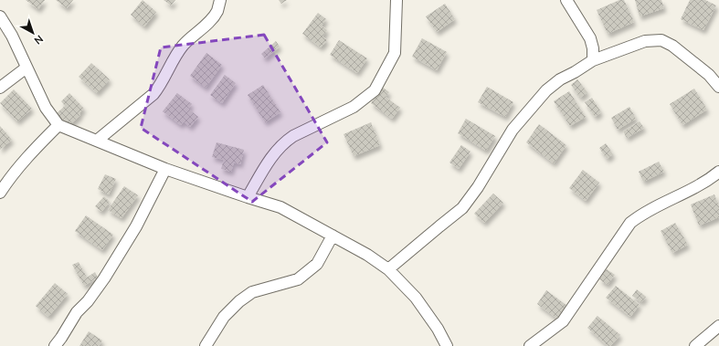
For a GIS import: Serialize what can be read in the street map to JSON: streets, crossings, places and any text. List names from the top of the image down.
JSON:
{
  "north": "bottom right"
}
